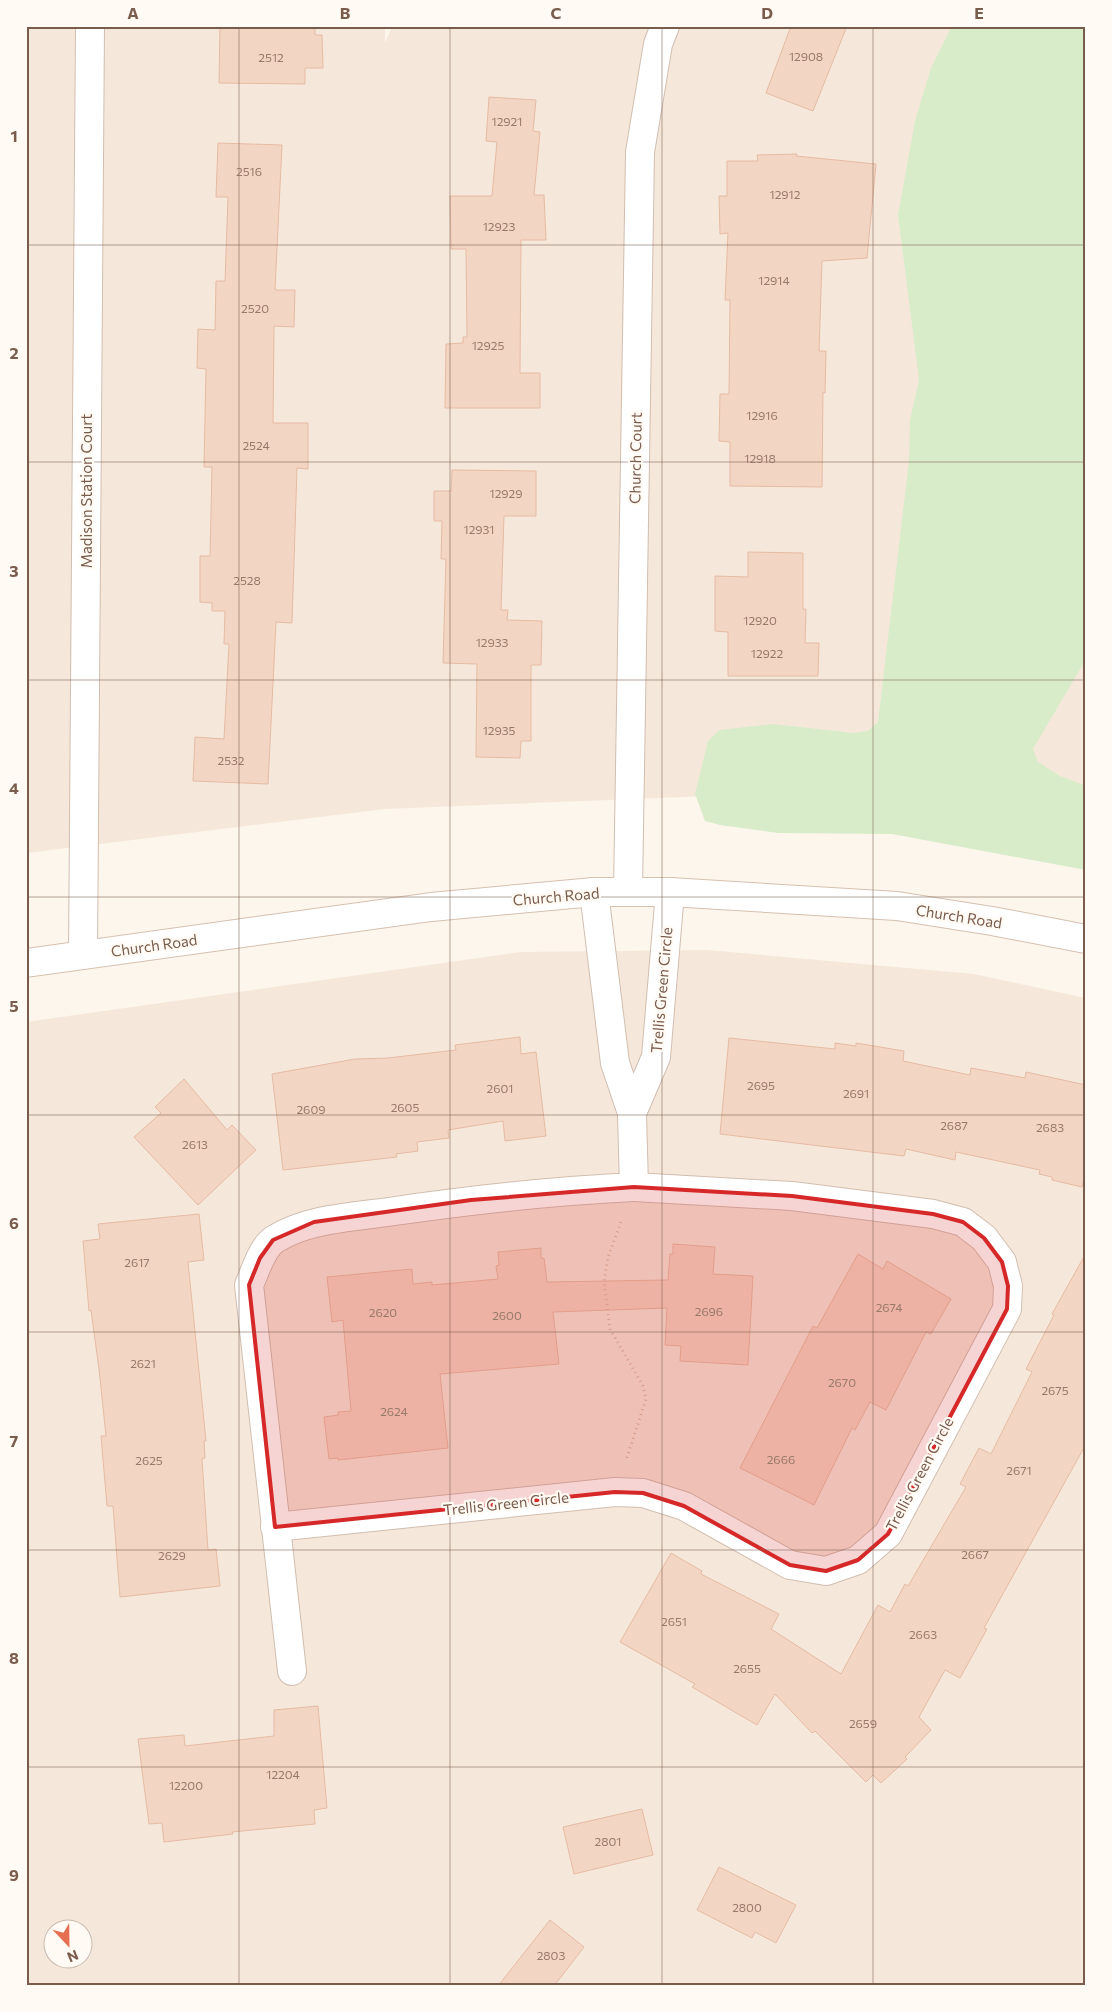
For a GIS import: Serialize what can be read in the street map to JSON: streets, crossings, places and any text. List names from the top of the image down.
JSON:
{
  "streets": {
    "street": [
      "Church Court",
      "Madison Station Court",
      "Church Road",
      "Trellis Green Circle"
    ]
  },
  "crossings": [
    ["Church Court", "Church Road"],
    ["Madison Station Court", "Church Road"],
    ["Church Road", "Trellis Green Circle"]
  ],
  "house_numbers": [
    "12908",
    "2512",
    "12921",
    "2516",
    "12912",
    "12923",
    "12914",
    "2520",
    "12925",
    "12916",
    "2524",
    "12918",
    "12929",
    "12931",
    "2528",
    "12920",
    "12933",
    "12922",
    "12935",
    "2532",
    "2695",
    "2601",
    "2691",
    "2605",
    "2609",
    "2687",
    "2683",
    "2613",
    "2617",
    "2674",
    "2696",
    "2620",
    "2600",
    "2621",
    "2670",
    "2675",
    "2624",
    "2666",
    "2625",
    "2671",
    "2667",
    "2629",
    "2651",
    "2663",
    "2655",
    "2659",
    "12204",
    "12200",
    "2801",
    "2800",
    "2803"
  ],
  "north": "bottom",
  "grid": {
    "columns": [
      "A",
      "B",
      "C",
      "D",
      "E"
    ],
    "rows": [
      "1",
      "2",
      "3",
      "4",
      "5",
      "6",
      "7",
      "8",
      "9"
    ]
  }
}
